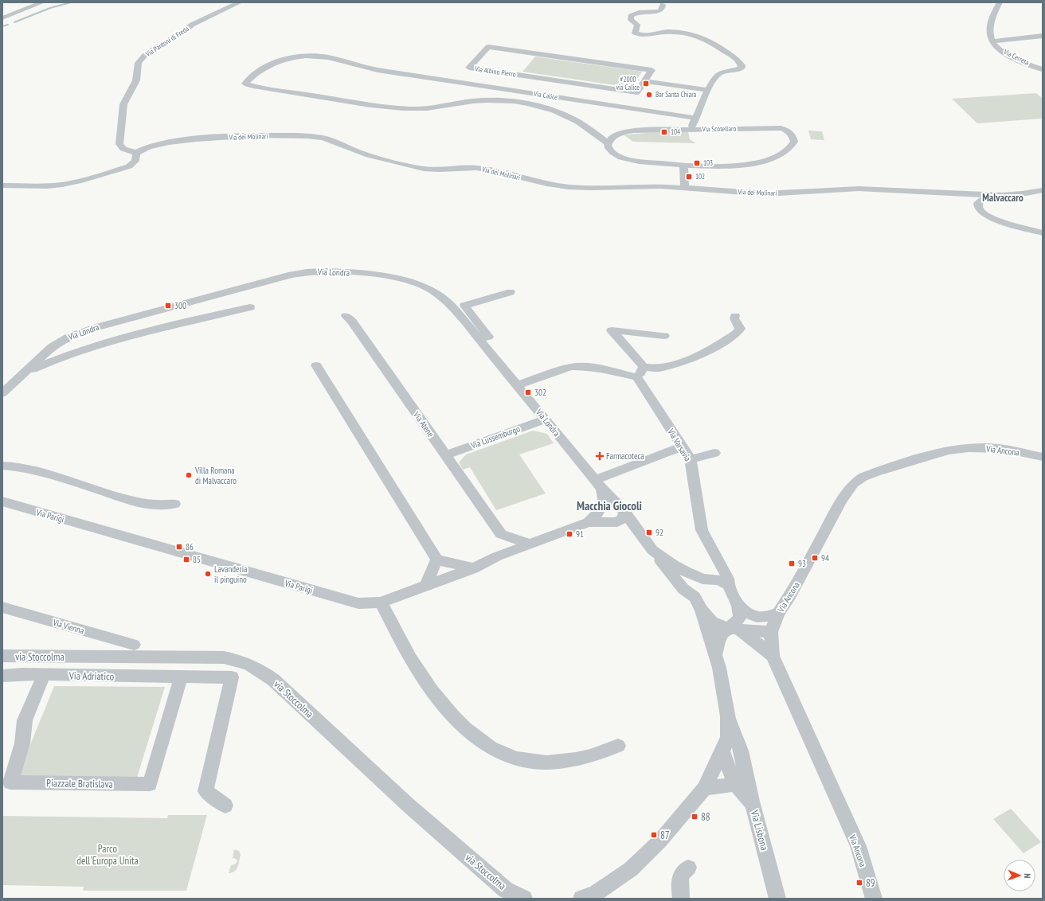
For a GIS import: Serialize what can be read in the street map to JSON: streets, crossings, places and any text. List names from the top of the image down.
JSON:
{
  "streets": {
    "street": [
      "Via Pantoni di Freda",
      "Via Cerreta",
      "Via Albino Pierro",
      "Via Calice",
      "Via Scotellaro",
      "Via dei Molinari",
      "Via Londra",
      "Via Atene",
      "Via Lussemburgo",
      "Via Varsavia",
      "Via Ancona",
      "Via Parigi",
      "Via Vienna",
      "via Stoccolma",
      "Via Adriatico",
      "Piazzale Bratislava",
      "Via Lisbona"
    ]
  },
  "crossings": [
    ["Via Pantoni di Freda", "Via dei Molinari"],
    ["Via Calice", "Via Scotellaro"],
    ["Via Londra", "Via Lussemburgo"],
    ["Via Atene", "Via Lussemburgo"],
    ["Via Adriatico", "Piazzale Bratislava"]
  ],
  "districts": ["Malvaccaro", "Macchia Giocoli"],
  "parks": ["Parco dell'Europa Unita"],
  "places": {
    "transit": [
      "#2000 - via Calice",
      "104",
      "103",
      "102",
      "300",
      "302",
      "92",
      "91",
      "86",
      "94",
      "85",
      "93",
      "88",
      "87",
      "89"
    ],
    "other": ["Bar Santa Chiara", "Villa Romana di Malvaccaro", "Lavanderia il pinguino"],
    "health": ["Farmacoteca"]
  },
  "north": "right"
}
